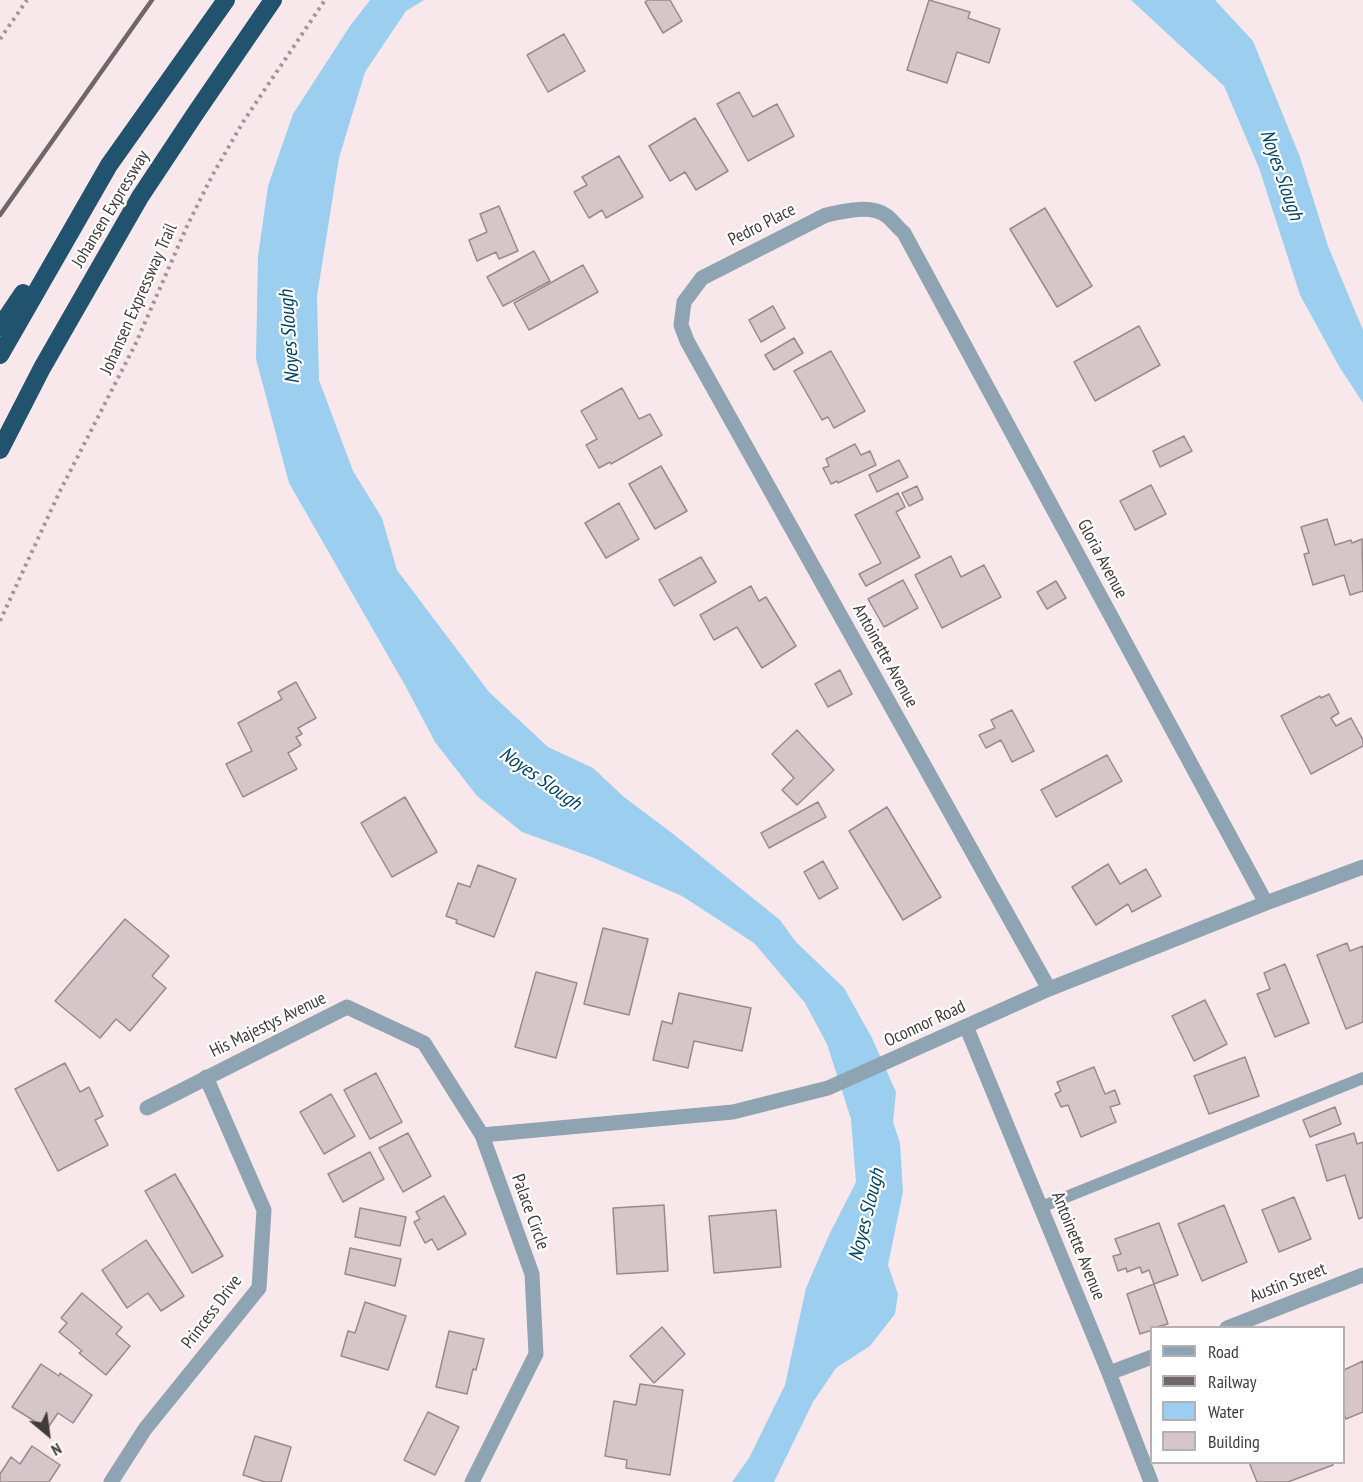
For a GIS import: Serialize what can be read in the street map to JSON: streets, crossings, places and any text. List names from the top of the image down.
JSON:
{
  "streets": {
    "highway": ["Johansen Expressway"],
    "street": [
      "Pedro Place",
      "Gloria Avenue",
      "Antoinette Avenue",
      "Oconnor Road",
      "His Majestys Avenue",
      "Palace Circle",
      "Austin Street",
      "Princess Drive"
    ],
    "path": ["Johansen Expressway Trail"]
  },
  "crossings": [
    ["Pedro Place", "Gloria Avenue"],
    ["Pedro Place", "Antoinette Avenue"],
    ["Gloria Avenue", "Oconnor Road"],
    ["Antoinette Avenue", "Oconnor Road"],
    ["Oconnor Road", "Palace Circle"],
    ["His Majestys Avenue", "Palace Circle"],
    ["His Majestys Avenue", "Princess Drive"]
  ],
  "water": ["Noyes Slough"],
  "legend": [
    "Road",
    "Railway",
    "Water",
    "Building"
  ],
  "north": "bottom right"
}
